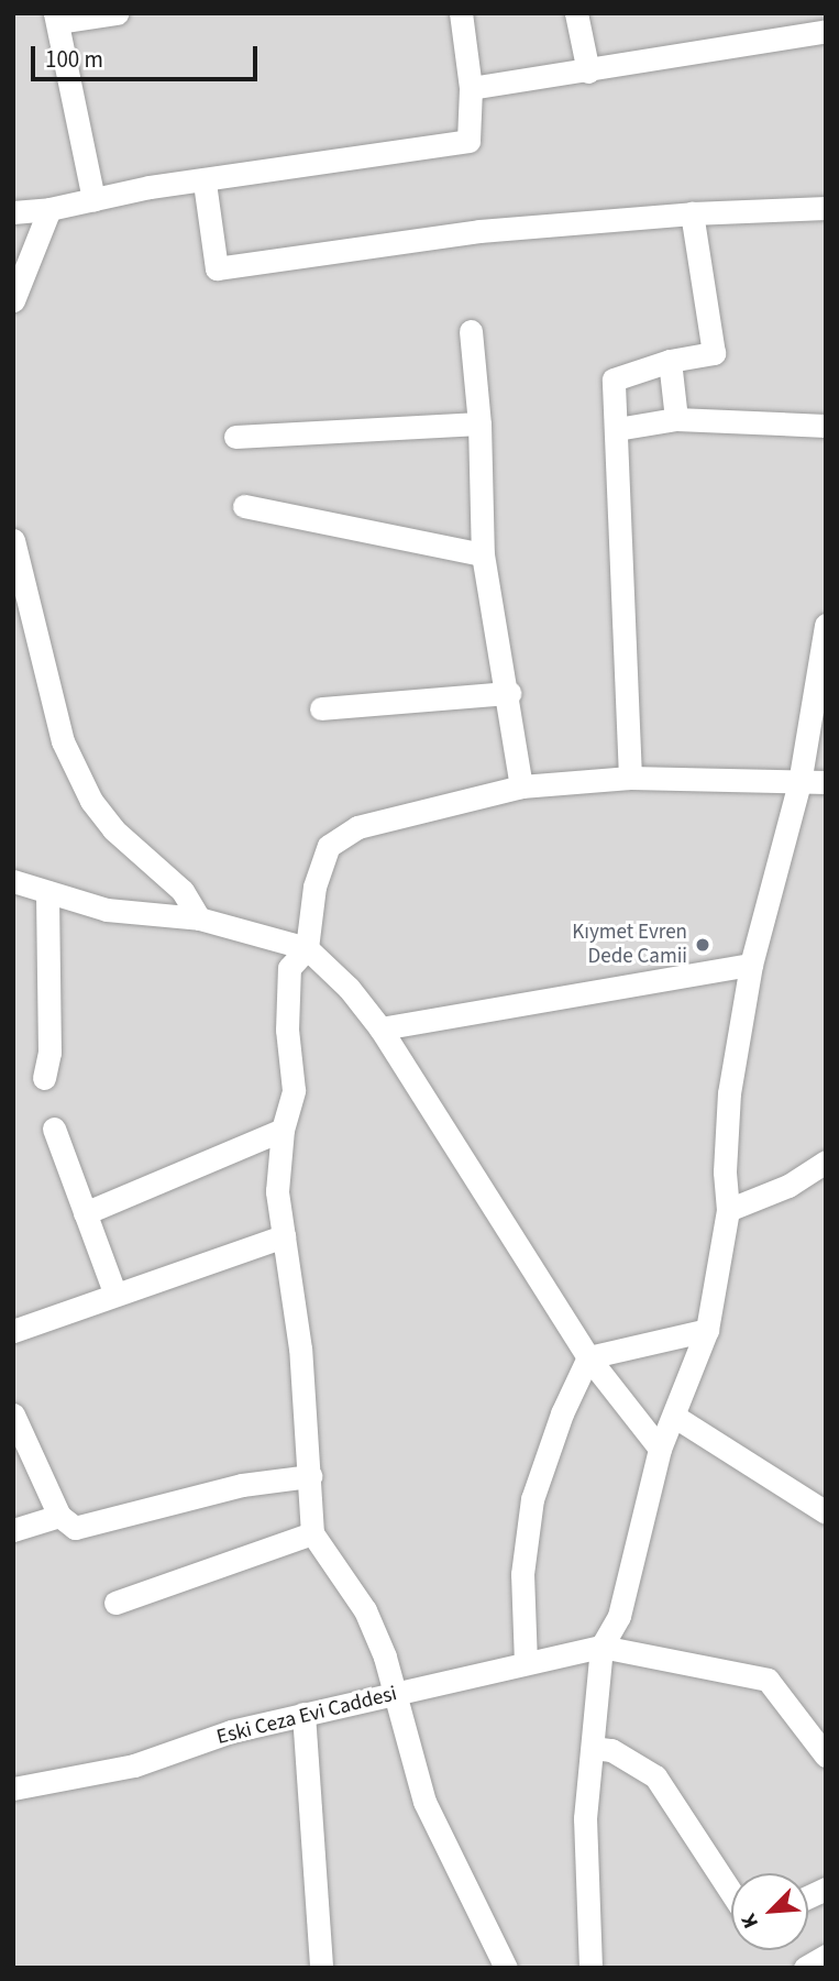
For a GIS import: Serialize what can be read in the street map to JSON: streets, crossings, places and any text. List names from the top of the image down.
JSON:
{
  "streets": {
    "street": ["Eski Ceza Evi Caddesi"]
  },
  "places": ["Kıymet Evren Dede Camii"],
  "scale_bar": "100 m",
  "north": "bottom left"
}
